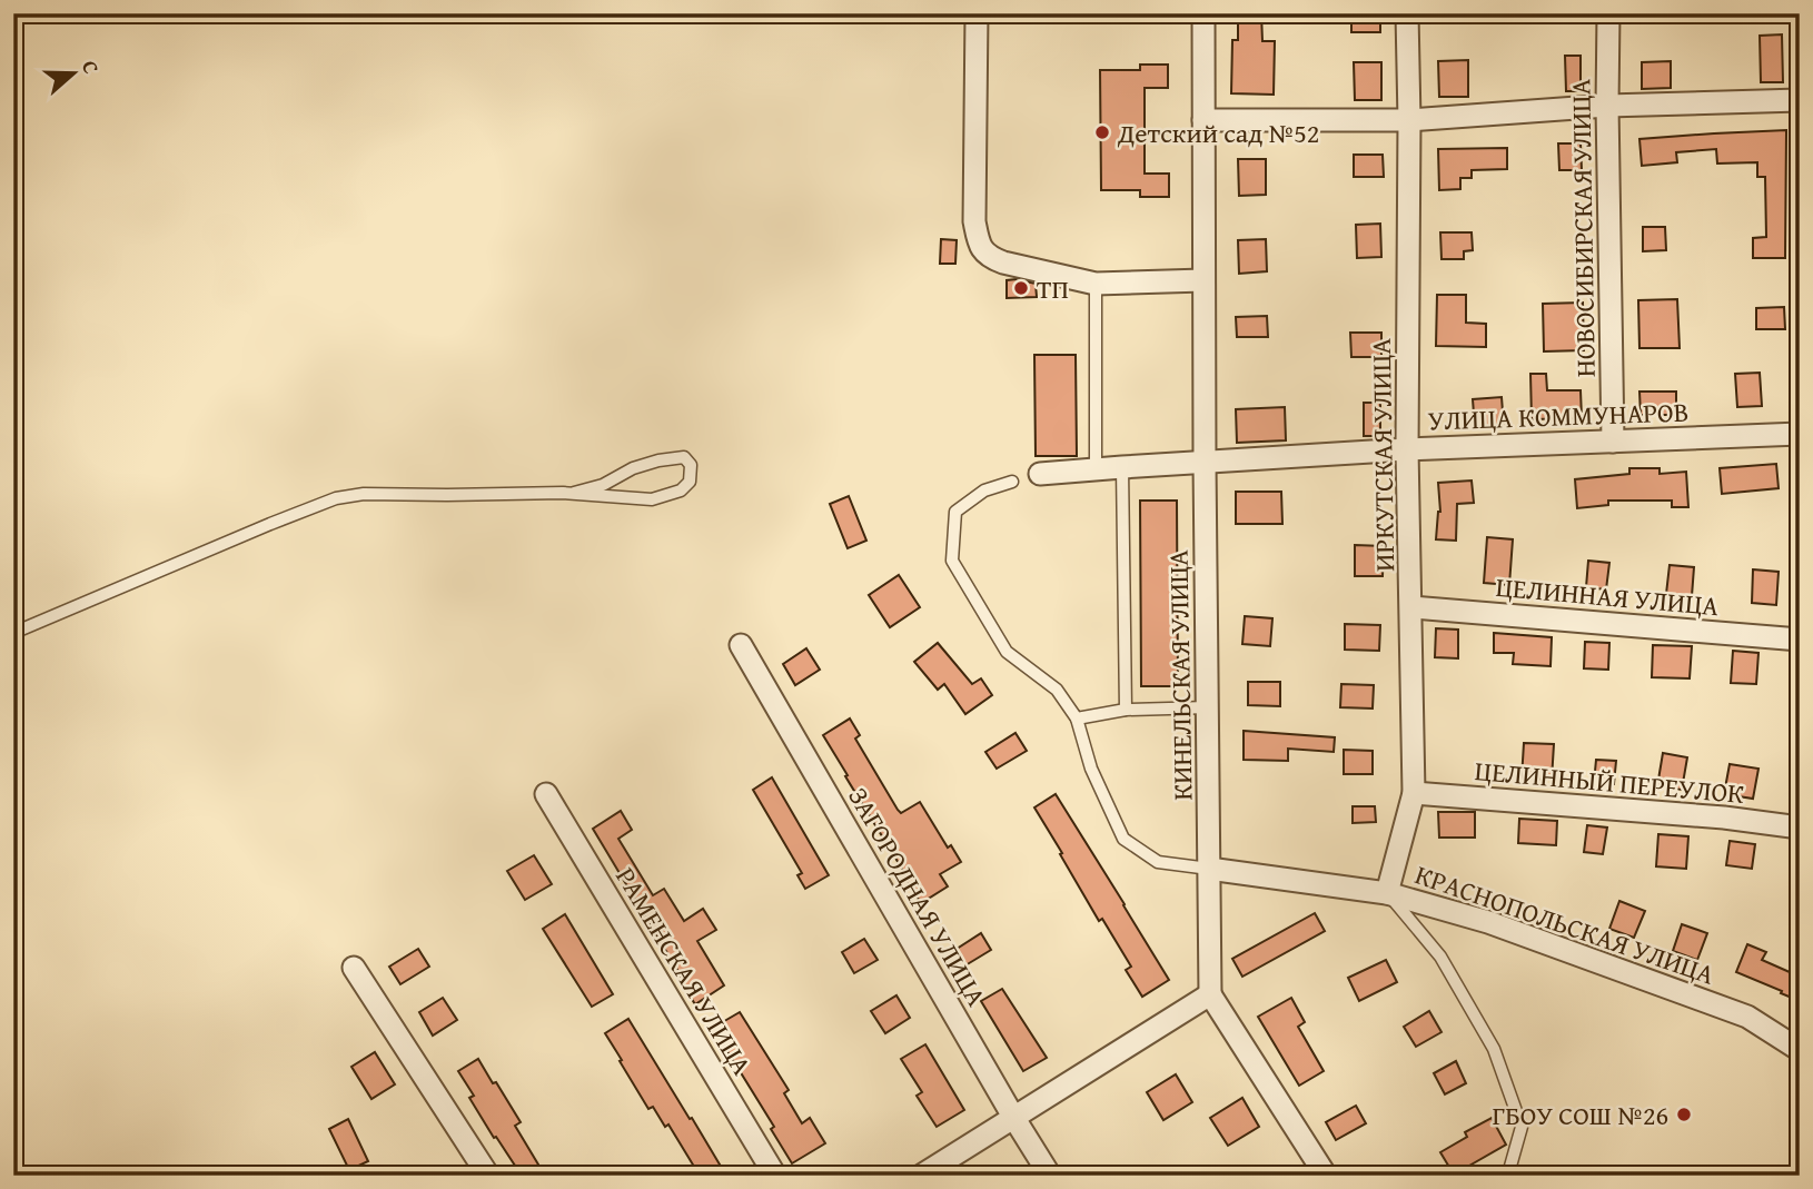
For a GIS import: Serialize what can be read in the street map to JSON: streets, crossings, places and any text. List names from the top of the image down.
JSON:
{
  "streets": {
    "street": [
      "НОВОСИБИРСКАЯ УЛИЦА",
      "УЛИЦА КОММУНАРОВ",
      "ИРКУТСКАЯ УЛИЦА",
      "ЦЕЛИННАЯ УЛИЦА",
      "КИНЕЛЬСКАЯ УЛИЦА",
      "ЦЕЛИННЫЙ ПЕРЕУЛОК",
      "ЗАГОРОДНАЯ УЛИЦА",
      "КРАСНОПОЛЬСКАЯ УЛИЦА",
      "РАМЕНСКАЯ УЛИЦА"
    ]
  },
  "crossings": [
    ["НОВОСИБИРСКАЯ УЛИЦА", "УЛИЦА КОММУНАРОВ"],
    ["УЛИЦА КОММУНАРОВ", "ИРКУТСКАЯ УЛИЦА"],
    ["УЛИЦА КОММУНАРОВ", "КИНЕЛЬСКАЯ УЛИЦА"],
    ["ИРКУТСКАЯ УЛИЦА", "ЦЕЛИННАЯ УЛИЦА"],
    ["ИРКУТСКАЯ УЛИЦА", "ЦЕЛИННЫЙ ПЕРЕУЛОК"],
    ["ИРКУТСКАЯ УЛИЦА", "КРАСНОПОЛЬСКАЯ УЛИЦА"],
    ["КИНЕЛЬСКАЯ УЛИЦА", "КРАСНОПОЛЬСКАЯ УЛИЦА"]
  ],
  "places": ["Детский сад №52", "ТП", "ГБОУ СОШ №26"],
  "north": "right"
}
